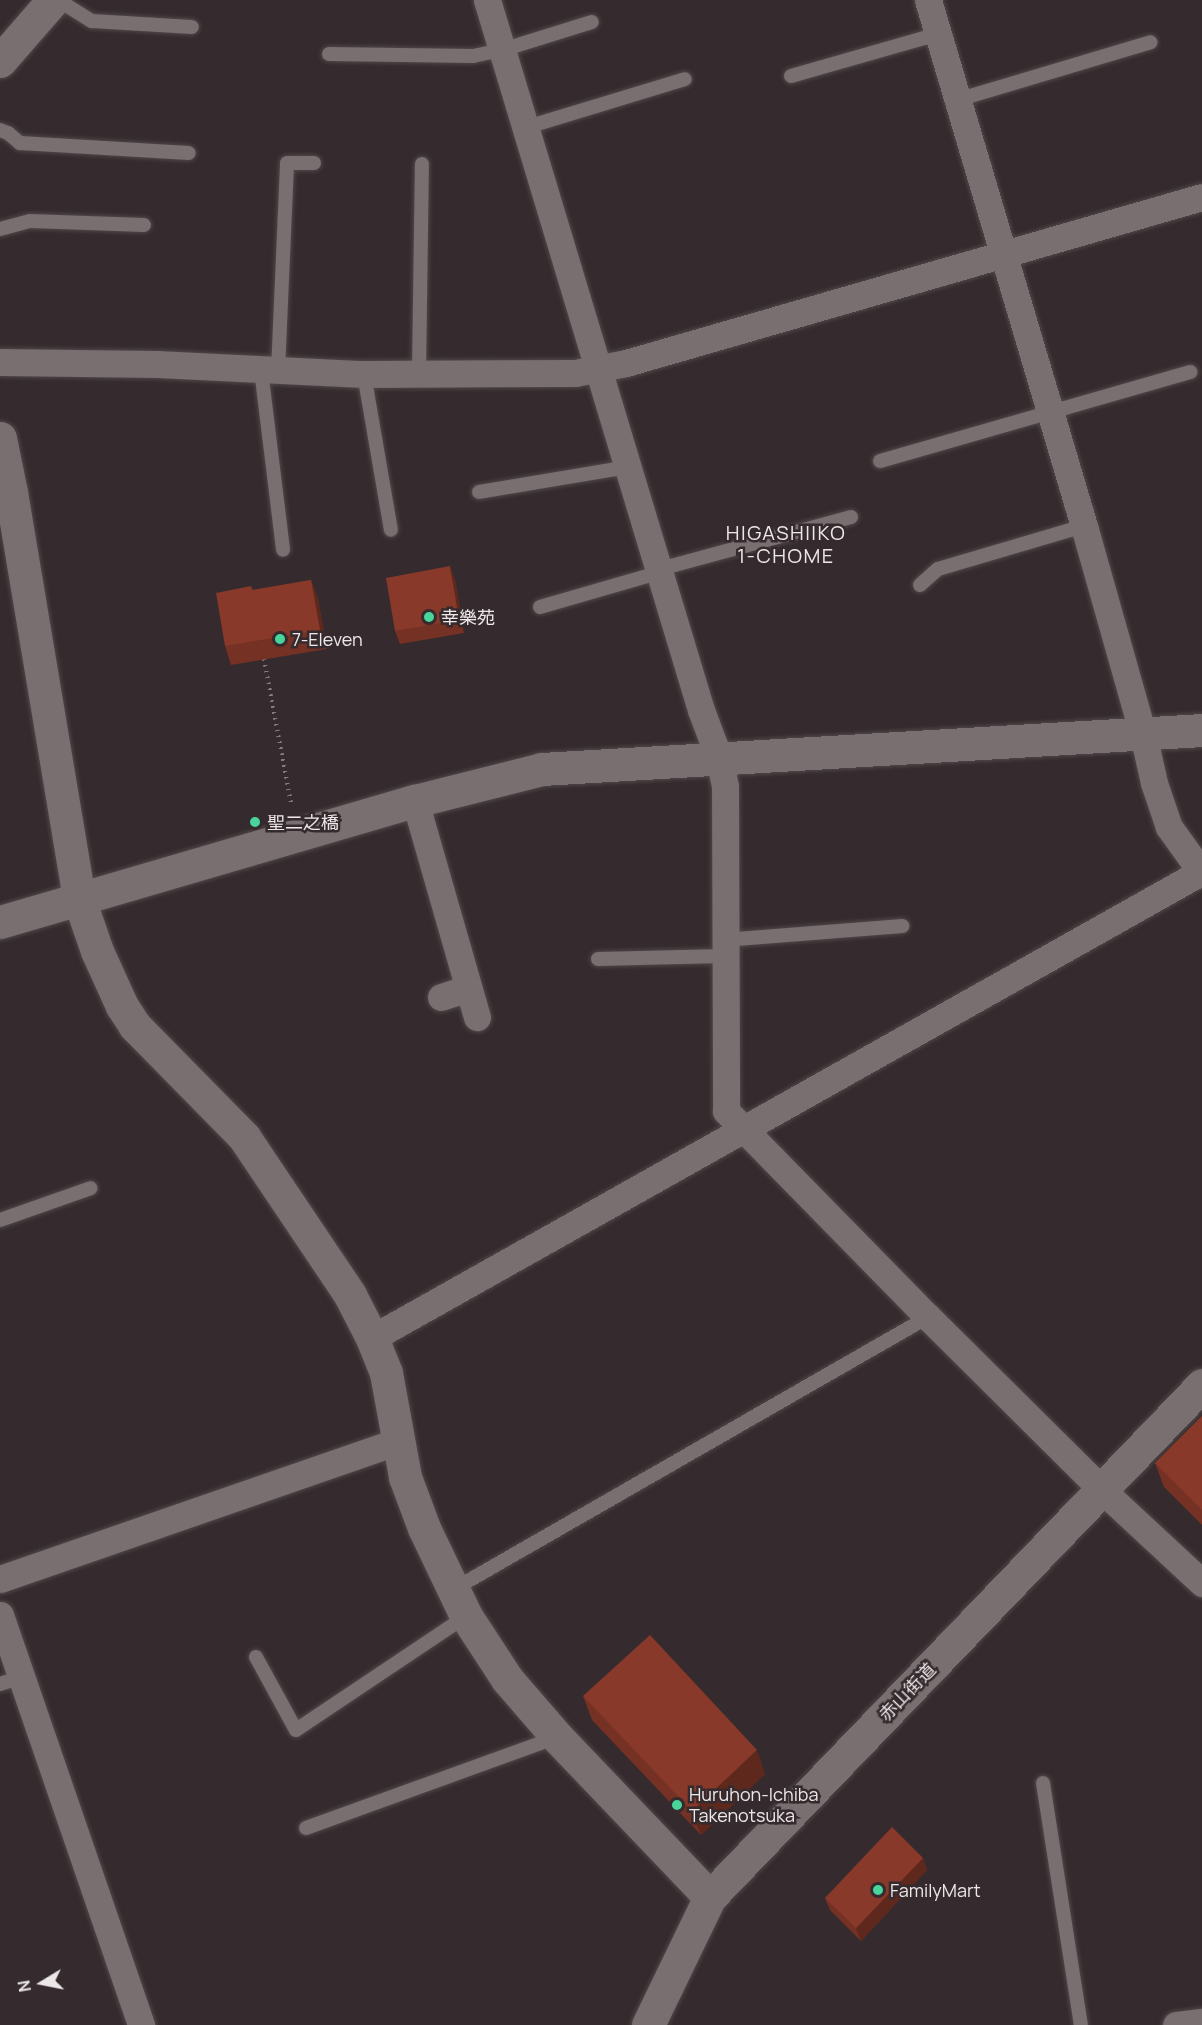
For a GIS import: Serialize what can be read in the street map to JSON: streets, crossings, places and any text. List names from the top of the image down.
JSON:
{
  "streets": {
    "street": ["赤山街道"]
  },
  "districts": ["HIGASHIIKO 1-CHOME"],
  "places": [
    "幸樂苑",
    "7-Eleven",
    "聖二之橋",
    "Huruhon-Ichiba Takenotsuka",
    "FamilyMart"
  ],
  "north": "left"
}
